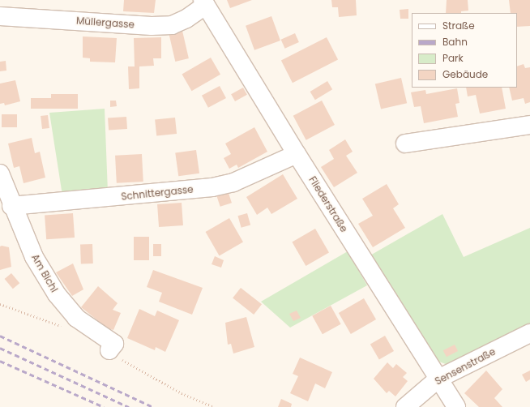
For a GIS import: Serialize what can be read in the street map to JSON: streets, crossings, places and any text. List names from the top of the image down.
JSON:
{
  "streets": {
    "street": [
      "Müllergasse",
      "Schnittergasse",
      "Fliederstraße",
      "Am Bichl",
      "Sensenstraße"
    ]
  },
  "crossings": [
    ["Müllergasse", "Fliederstraße"],
    ["Schnittergasse", "Fliederstraße"],
    ["Schnittergasse", "Am Bichl"],
    ["Fliederstraße", "Sensenstraße"]
  ],
  "legend": [
    "Straße",
    "Bahn",
    "Park",
    "Gebäude"
  ]
}
